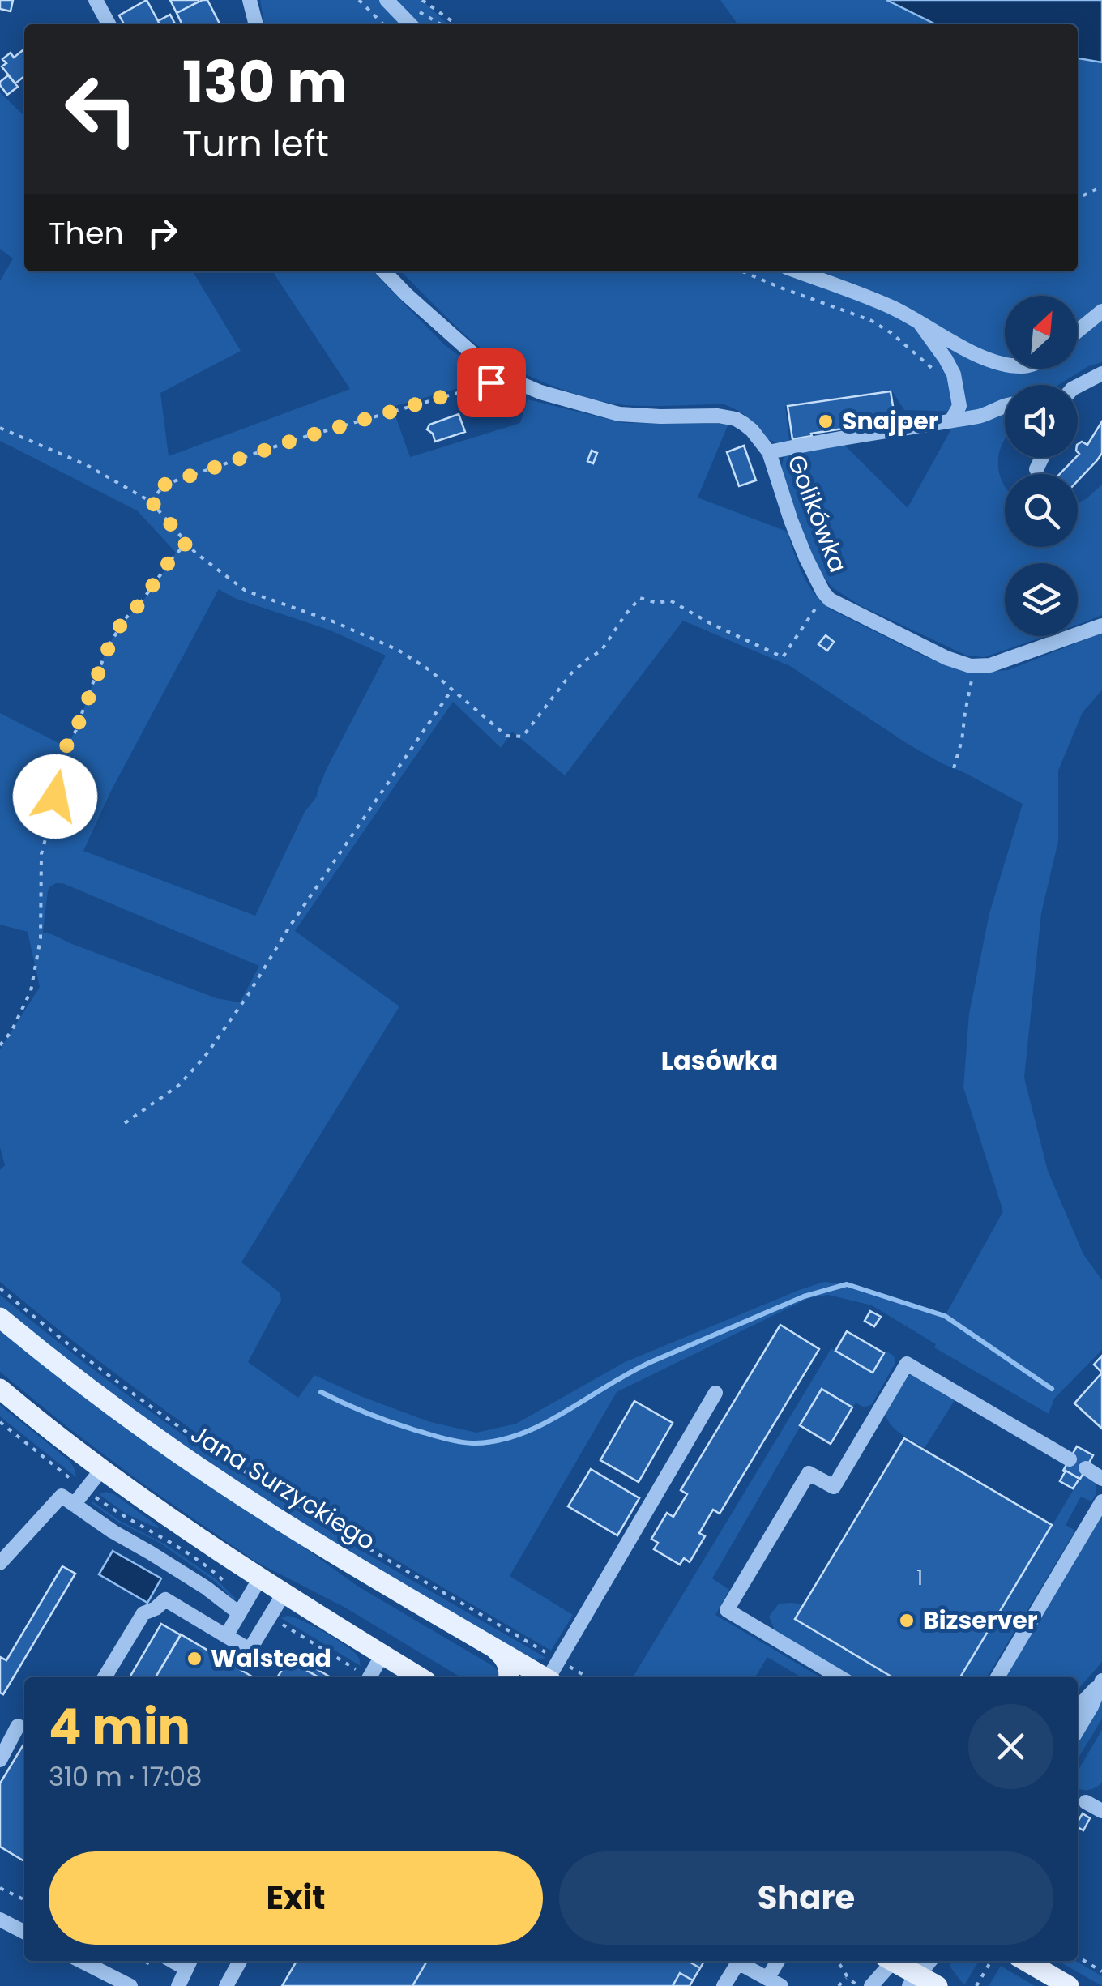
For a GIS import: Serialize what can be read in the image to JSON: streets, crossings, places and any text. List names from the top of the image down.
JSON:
{
  "streets": {
    "main road": ["Jana Surzyckiego"],
    "street": ["Golikówka"]
  },
  "districts": ["Lasówka"],
  "places": ["Snajper", "Bizserver", "Walstead"],
  "house_numbers": ["1"],
  "north": "top right",
  "page": {
    "turn": ["130 m", "Turn left"],
    "then": "Then",
    "heading": ["4 min", "310 m · 17:08"],
    "buttons": ["Exit", "Share"]
  }
}
